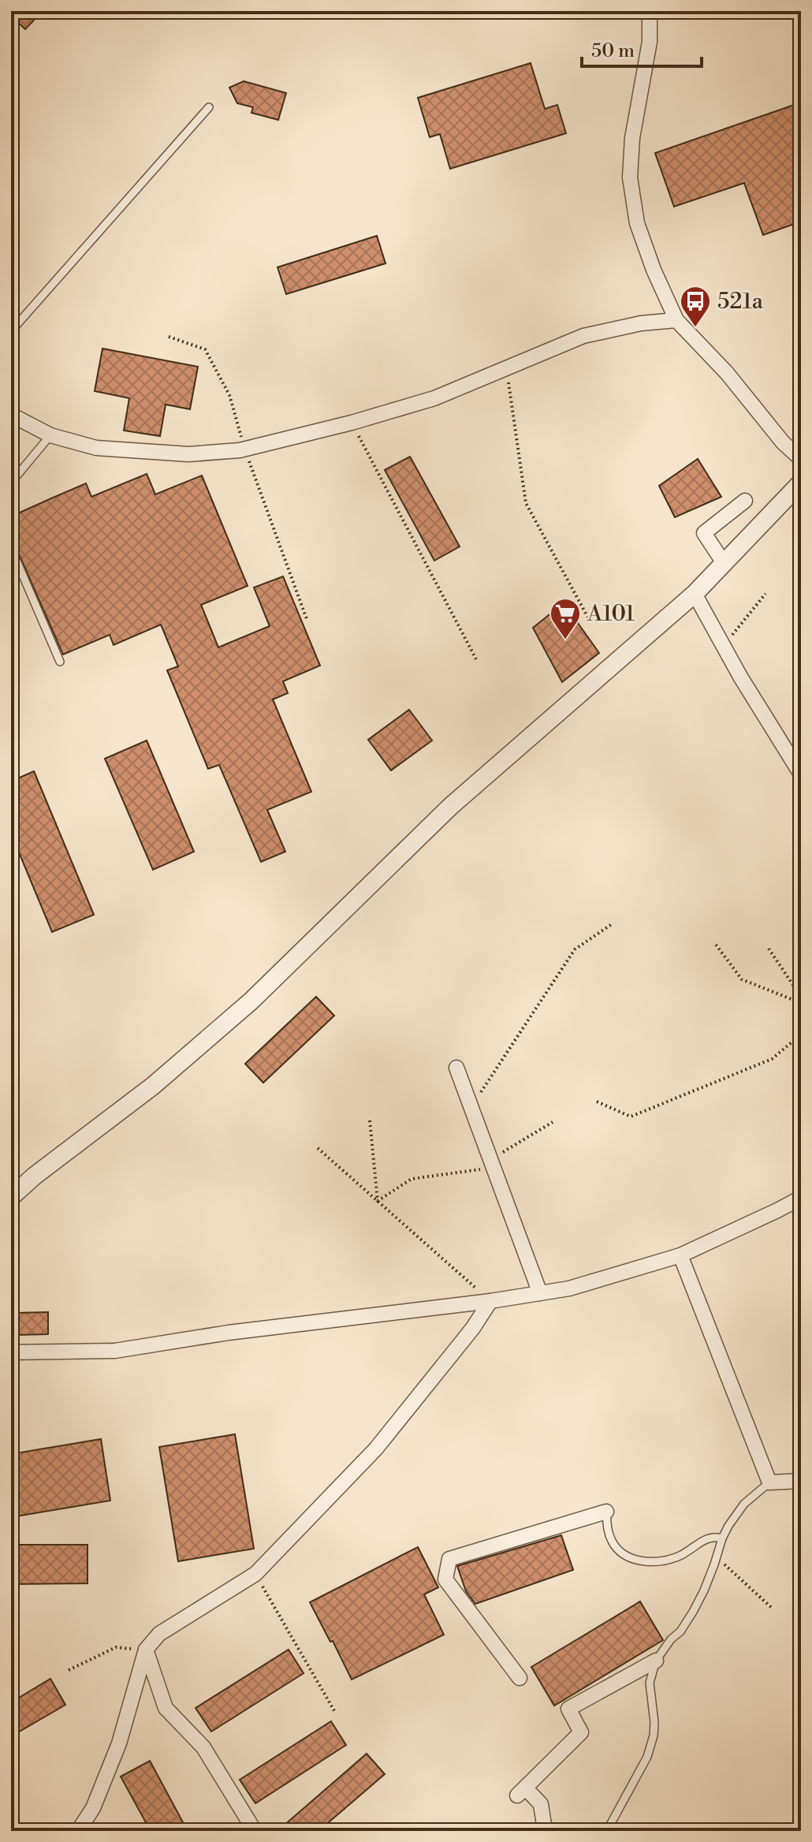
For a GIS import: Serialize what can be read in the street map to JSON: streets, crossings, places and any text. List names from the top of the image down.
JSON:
{
  "places": {
    "bus stop": ["521a"],
    "supermarket": ["A101"]
  },
  "scale_bar": "50 m"
}
